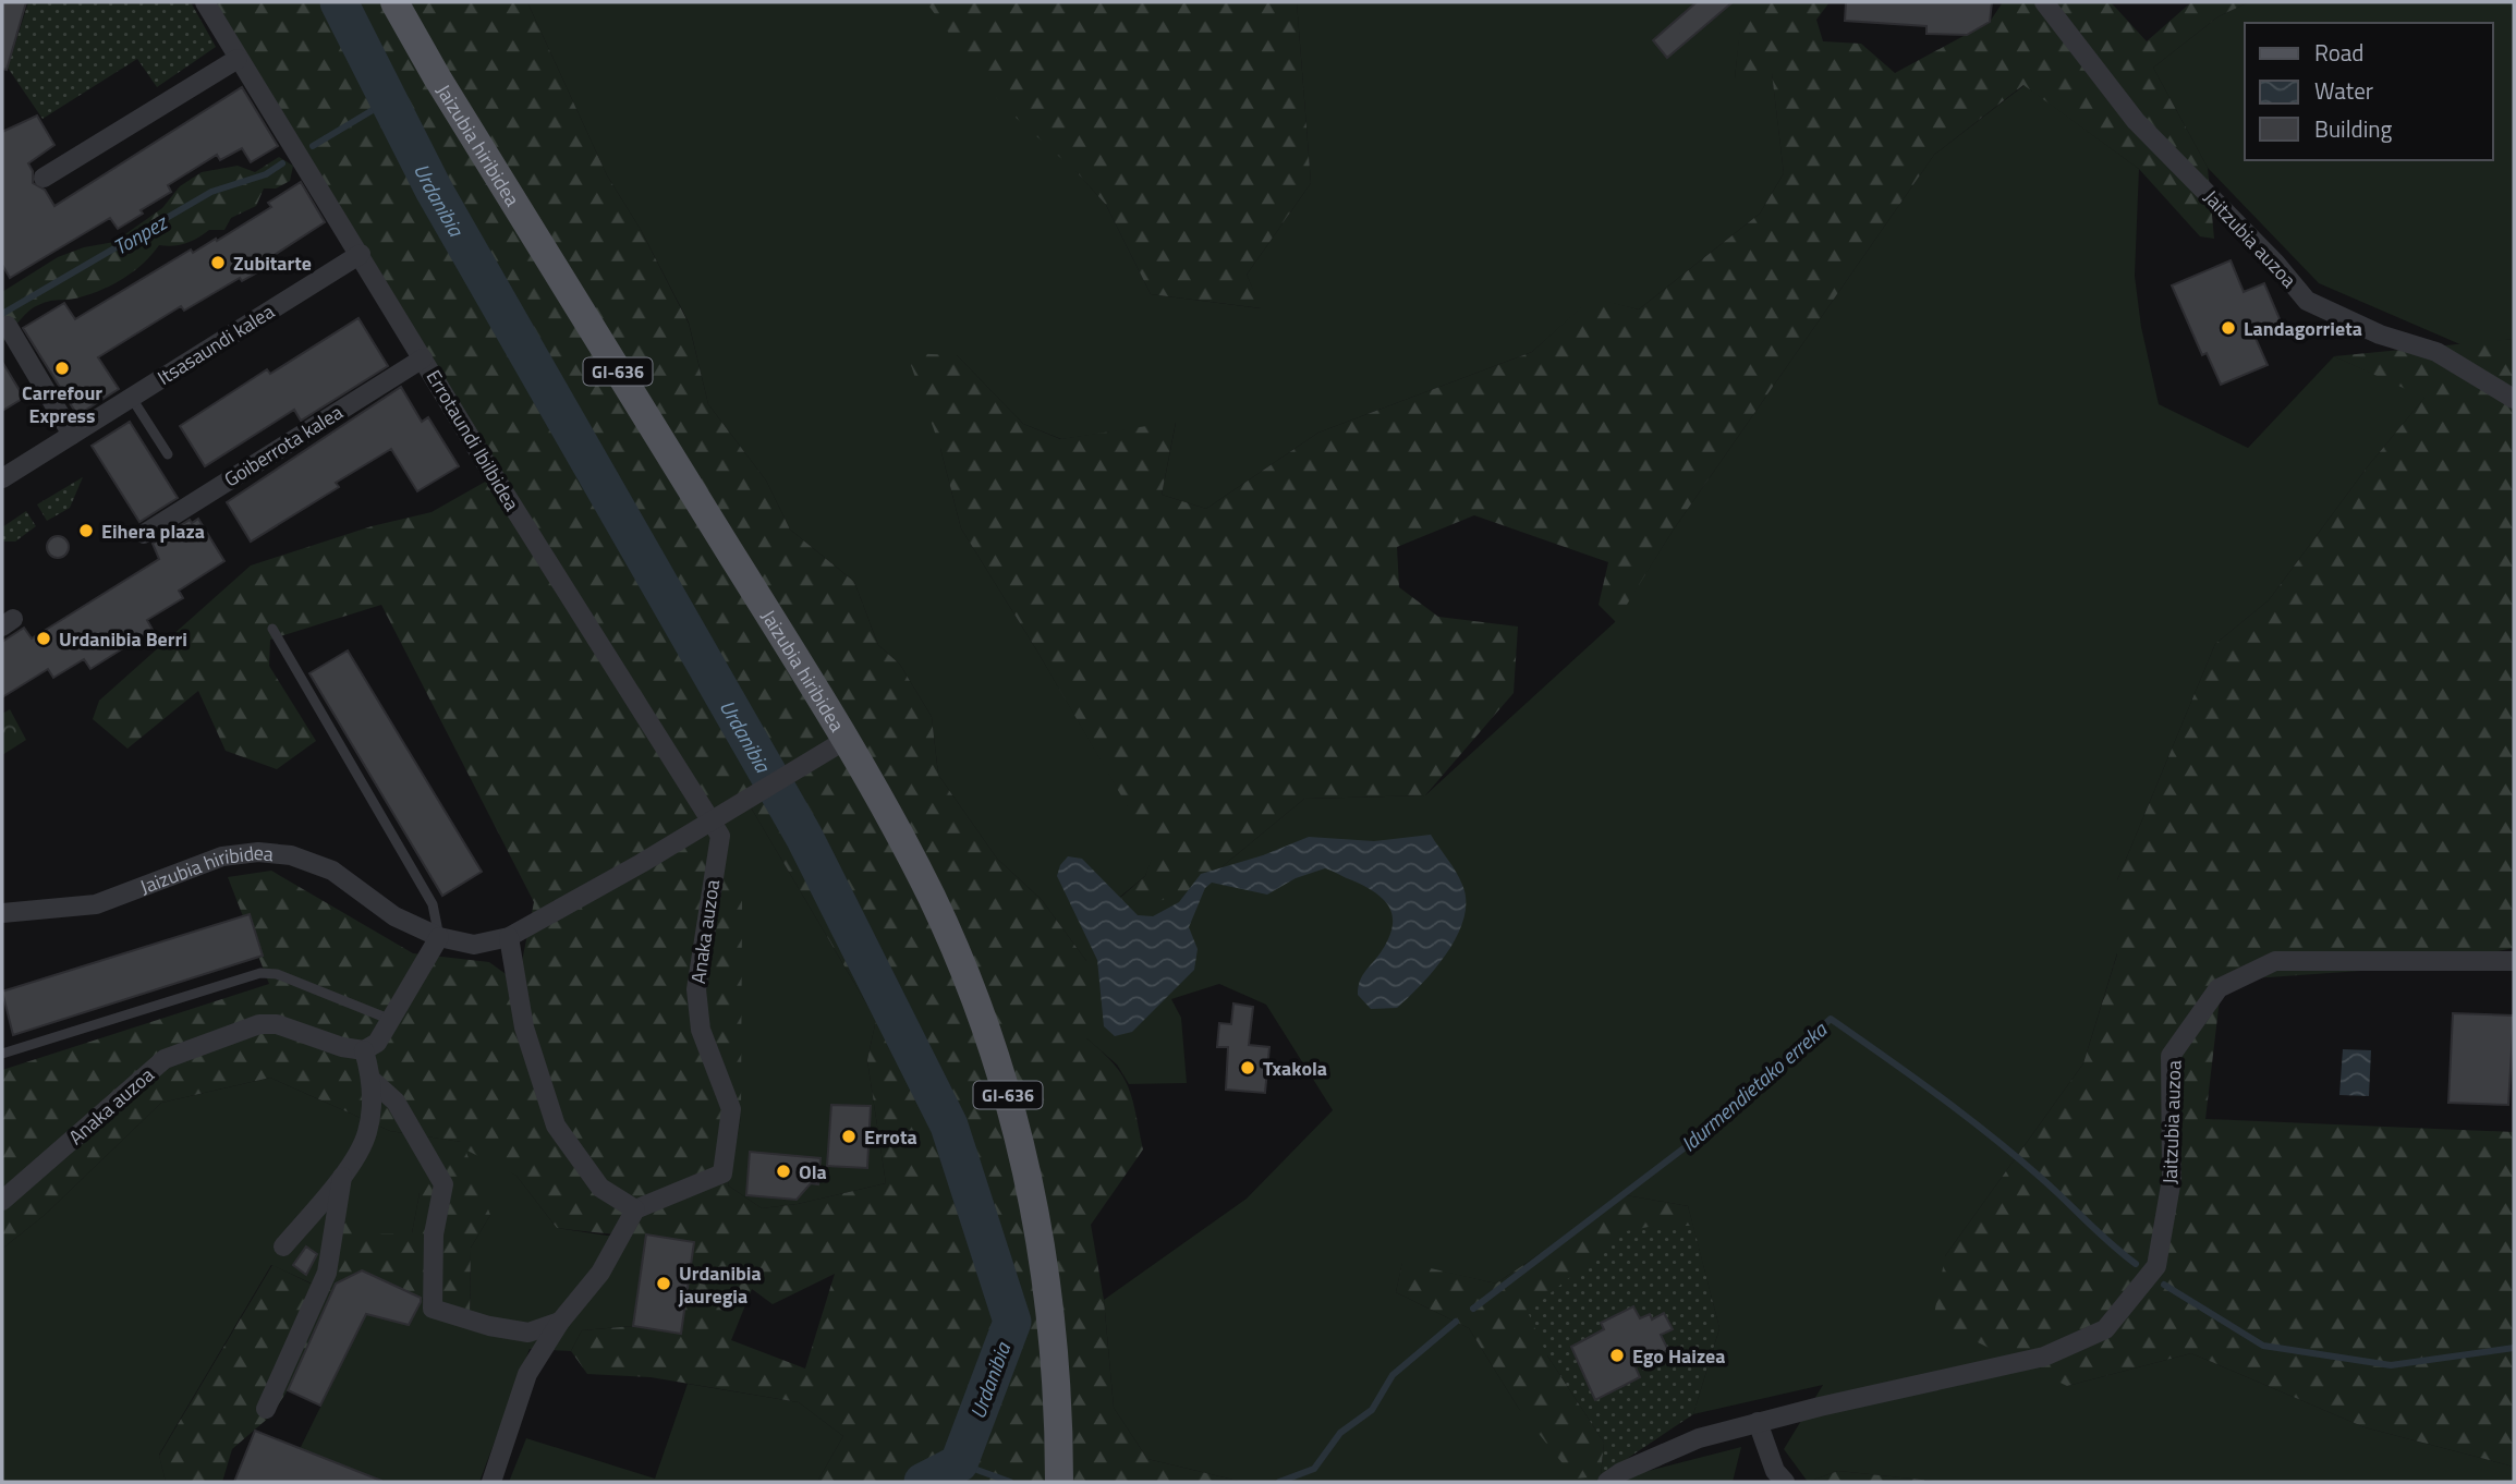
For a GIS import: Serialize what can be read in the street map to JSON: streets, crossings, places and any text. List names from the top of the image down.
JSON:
{
  "streets": {
    "main road": ["Jaizubia hiribidea", "GI-636"],
    "street": [
      "Jaitzubia auzoa",
      "Itsasaundi kalea",
      "Errotaundi Ibilbidea",
      "Goiberrota kalea",
      "Anaka auzoa"
    ]
  },
  "crossings": [
    ["Jaizubia hiribidea", "GI-636"],
    ["Jaizubia hiribidea", "Errotaundi Ibilbidea"],
    ["Jaizubia hiribidea", "Anaka auzoa"],
    ["Itsasaundi kalea", "Errotaundi Ibilbidea"],
    ["Errotaundi Ibilbidea", "Goiberrota kalea"],
    ["Errotaundi Ibilbidea", "Anaka auzoa"]
  ],
  "water": ["Urdanibia", "Tonpez", "Idurmendietako erreka"],
  "places": [
    "Zubitarte",
    "Landagorrieta",
    "Carrefour Express",
    "Eihera plaza",
    "Urdanibia Berri",
    "Txakola",
    "Errota",
    "Ola",
    "Urdanibia jauregia",
    "Ego Haizea"
  ],
  "legend": ["Road", "Water", "Building"]
}
